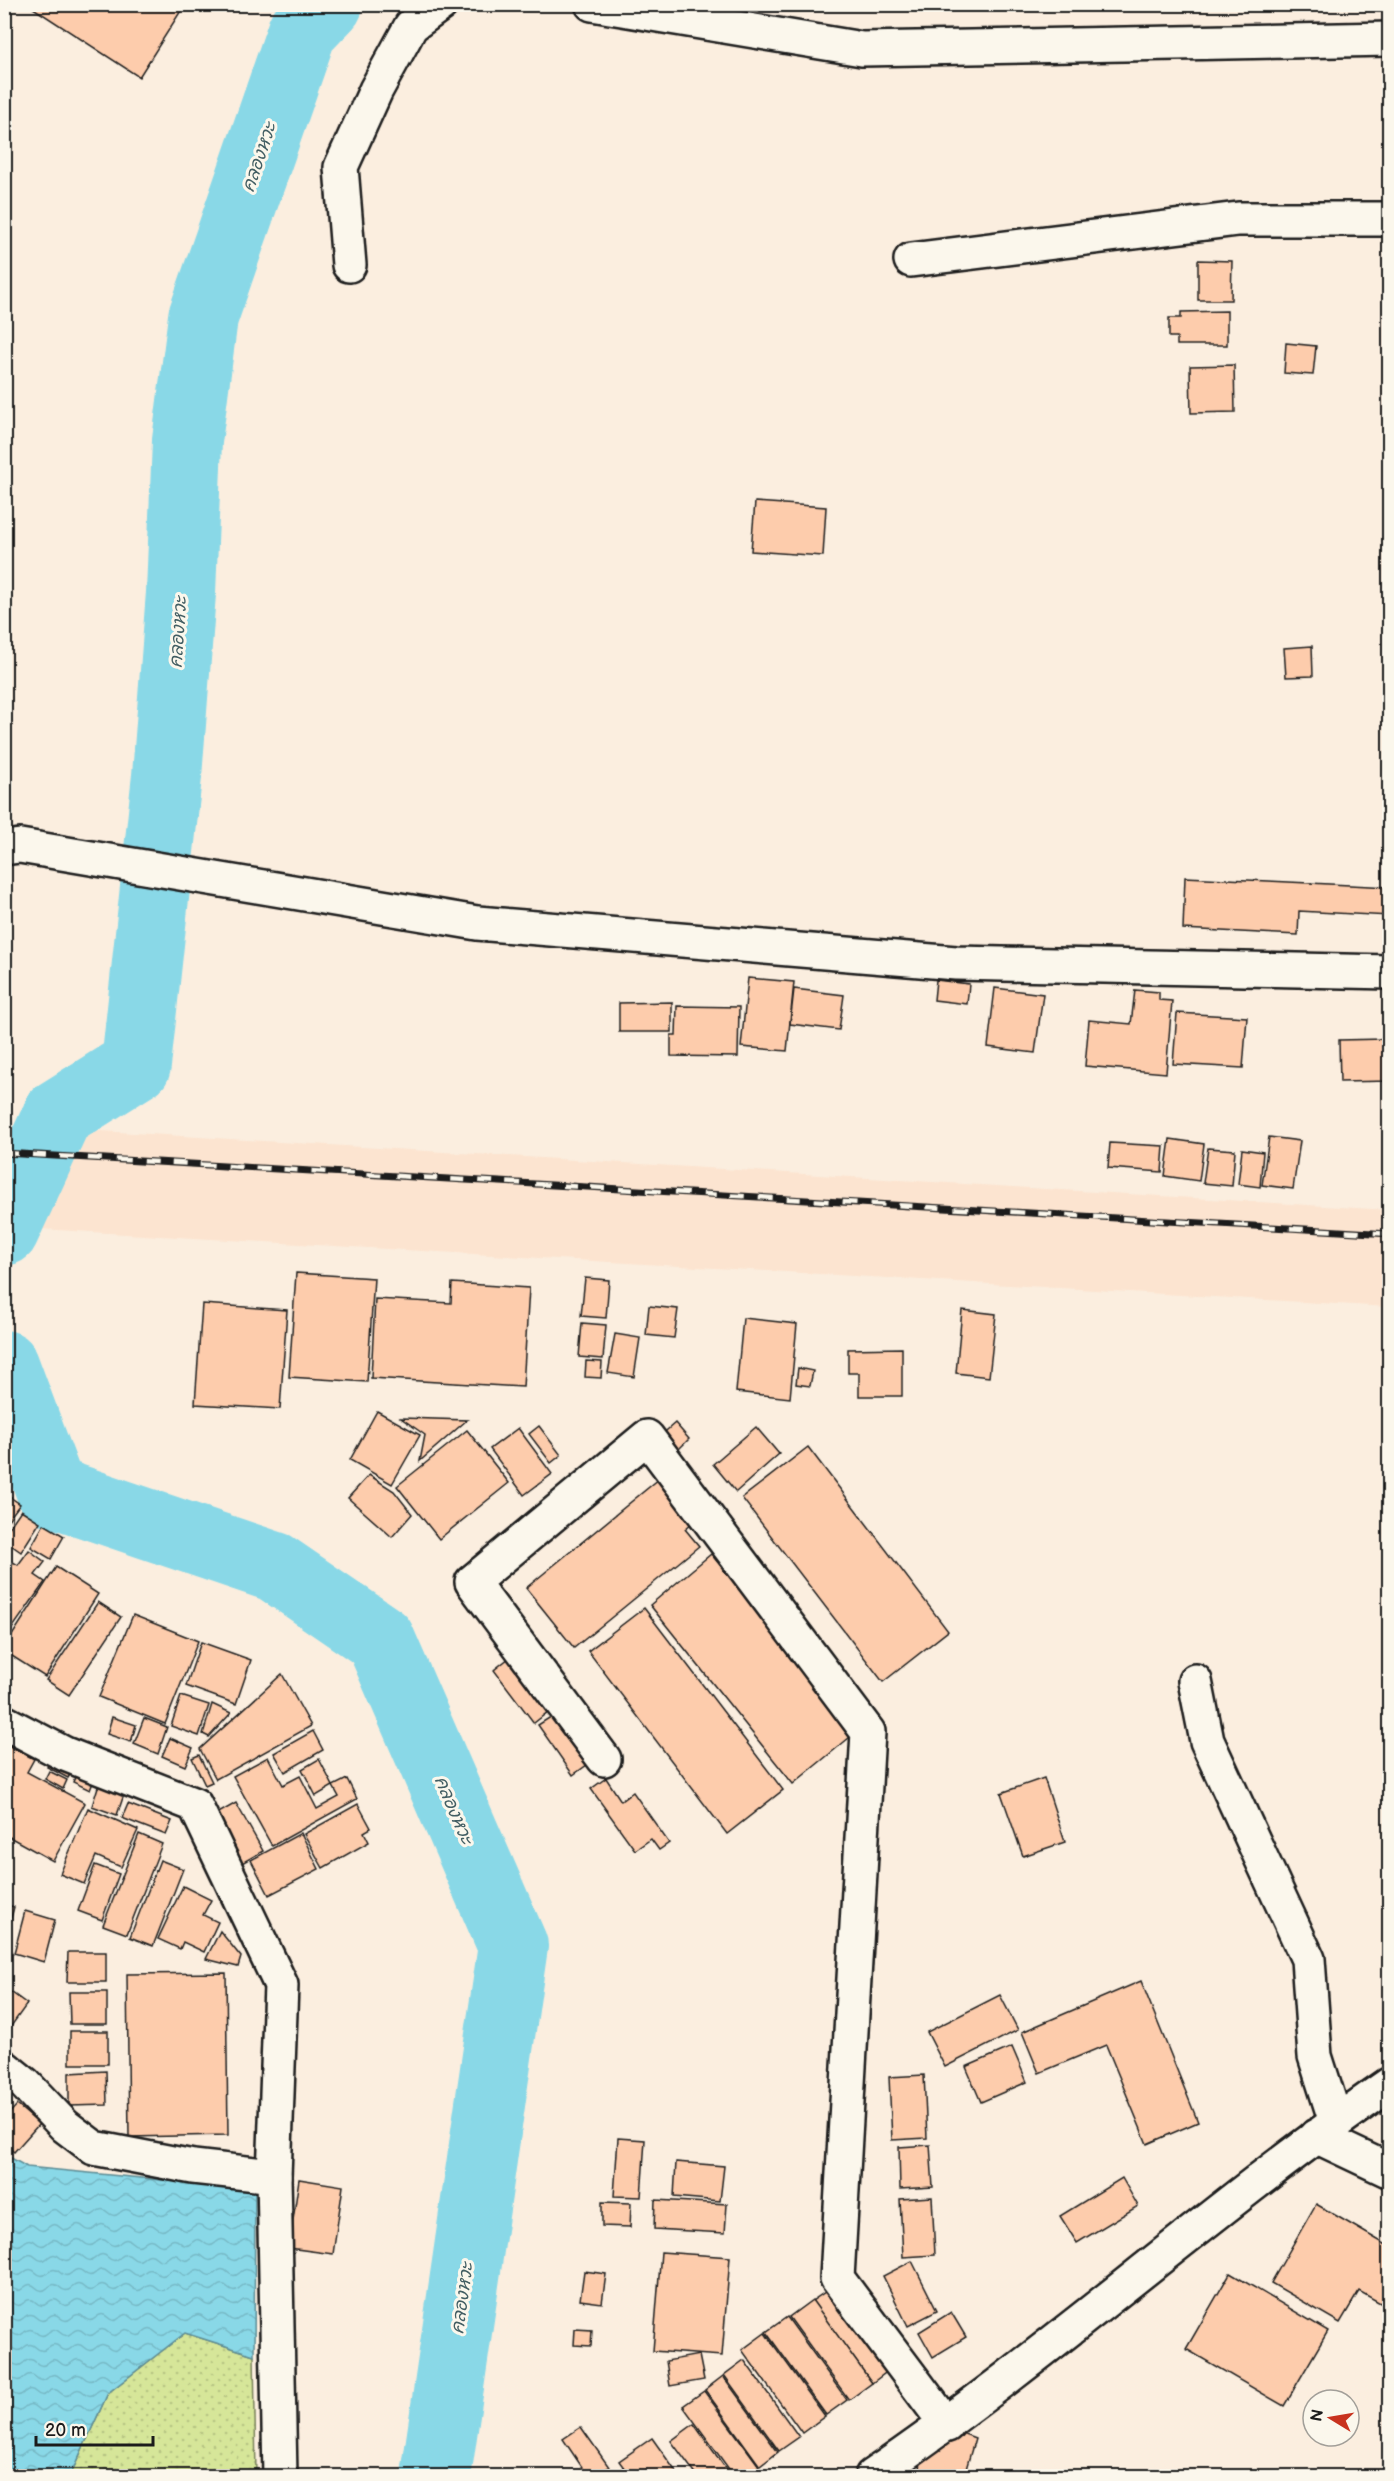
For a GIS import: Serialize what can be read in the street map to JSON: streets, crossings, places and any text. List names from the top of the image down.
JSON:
{
  "water": ["คลองหวะ"],
  "scale_bar": "20 m",
  "north": "left"
}
